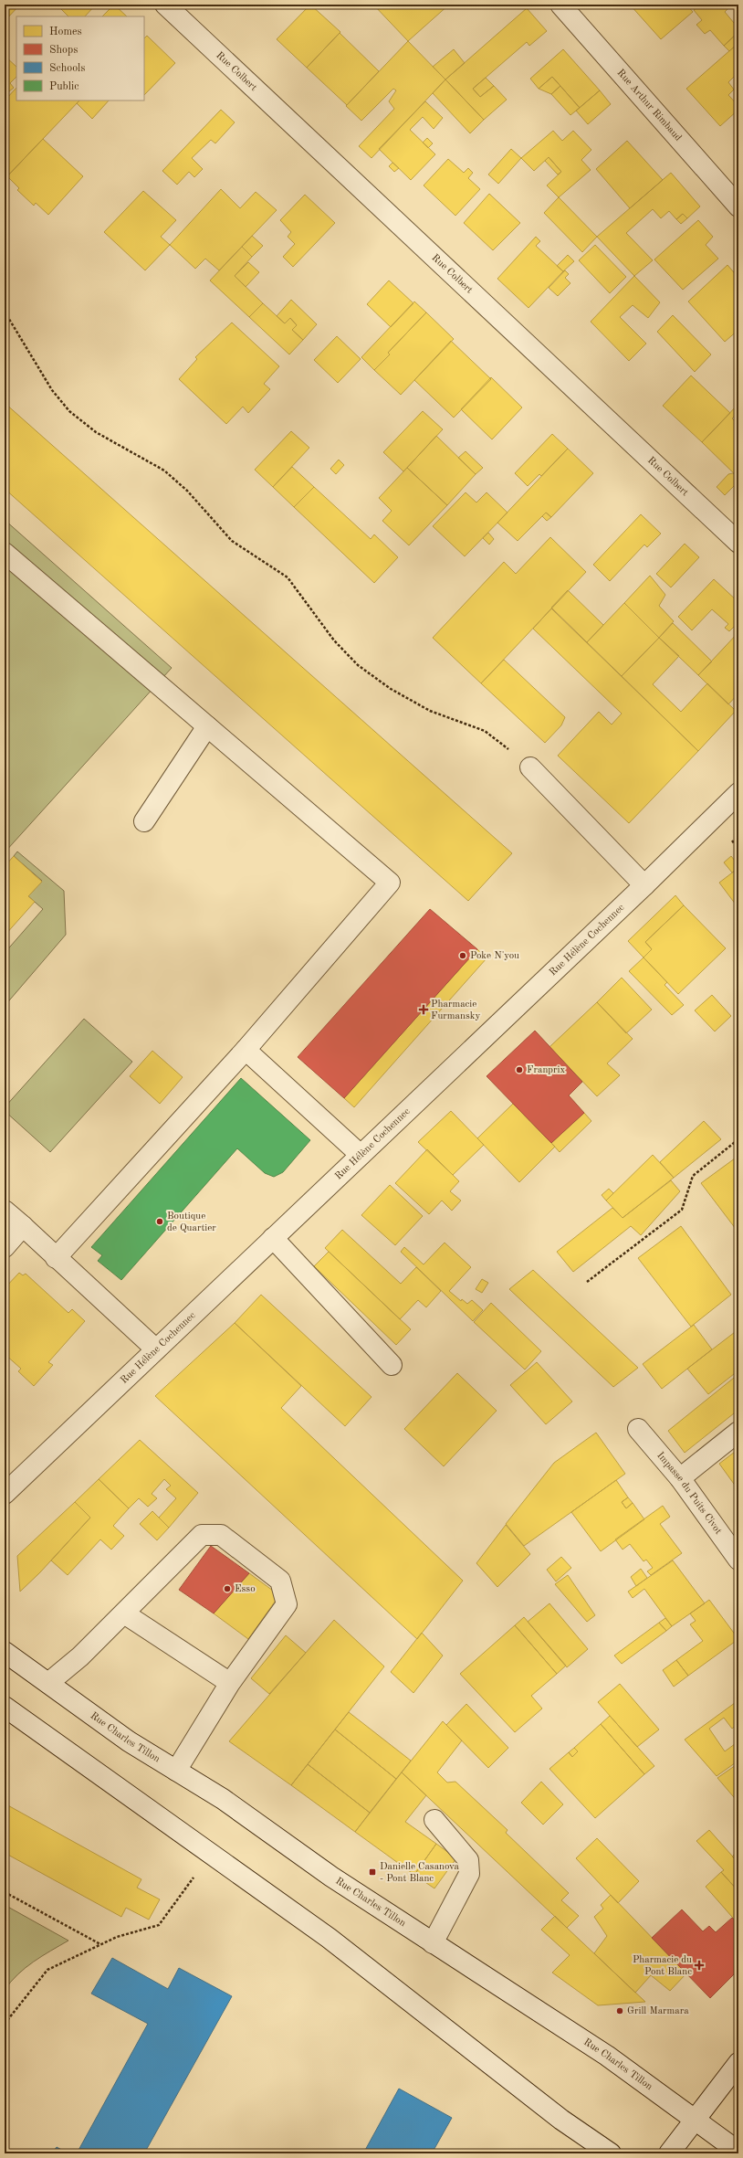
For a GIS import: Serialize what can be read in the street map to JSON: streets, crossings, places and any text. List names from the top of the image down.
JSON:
{
  "streets": {
    "street": [
      "Rue Colbert",
      "Rue Arthur Rimbaud",
      "Rue Hélène Cochennec",
      "Impasse du Puits Civot",
      "Rue Charles Tillon"
    ]
  },
  "places": {
    "other": [
      "Poke N'you",
      "Franprix",
      "Boutique de Quartier",
      "Esso",
      "Grill Marmara"
    ],
    "health": ["Pharmacie Furmansky", "Pharmacie du Pont Blanc"],
    "transit": ["Danielle Casanova - Pont Blanc"]
  },
  "legend": [
    "Homes",
    "Shops",
    "Schools",
    "Public"
  ]
}
